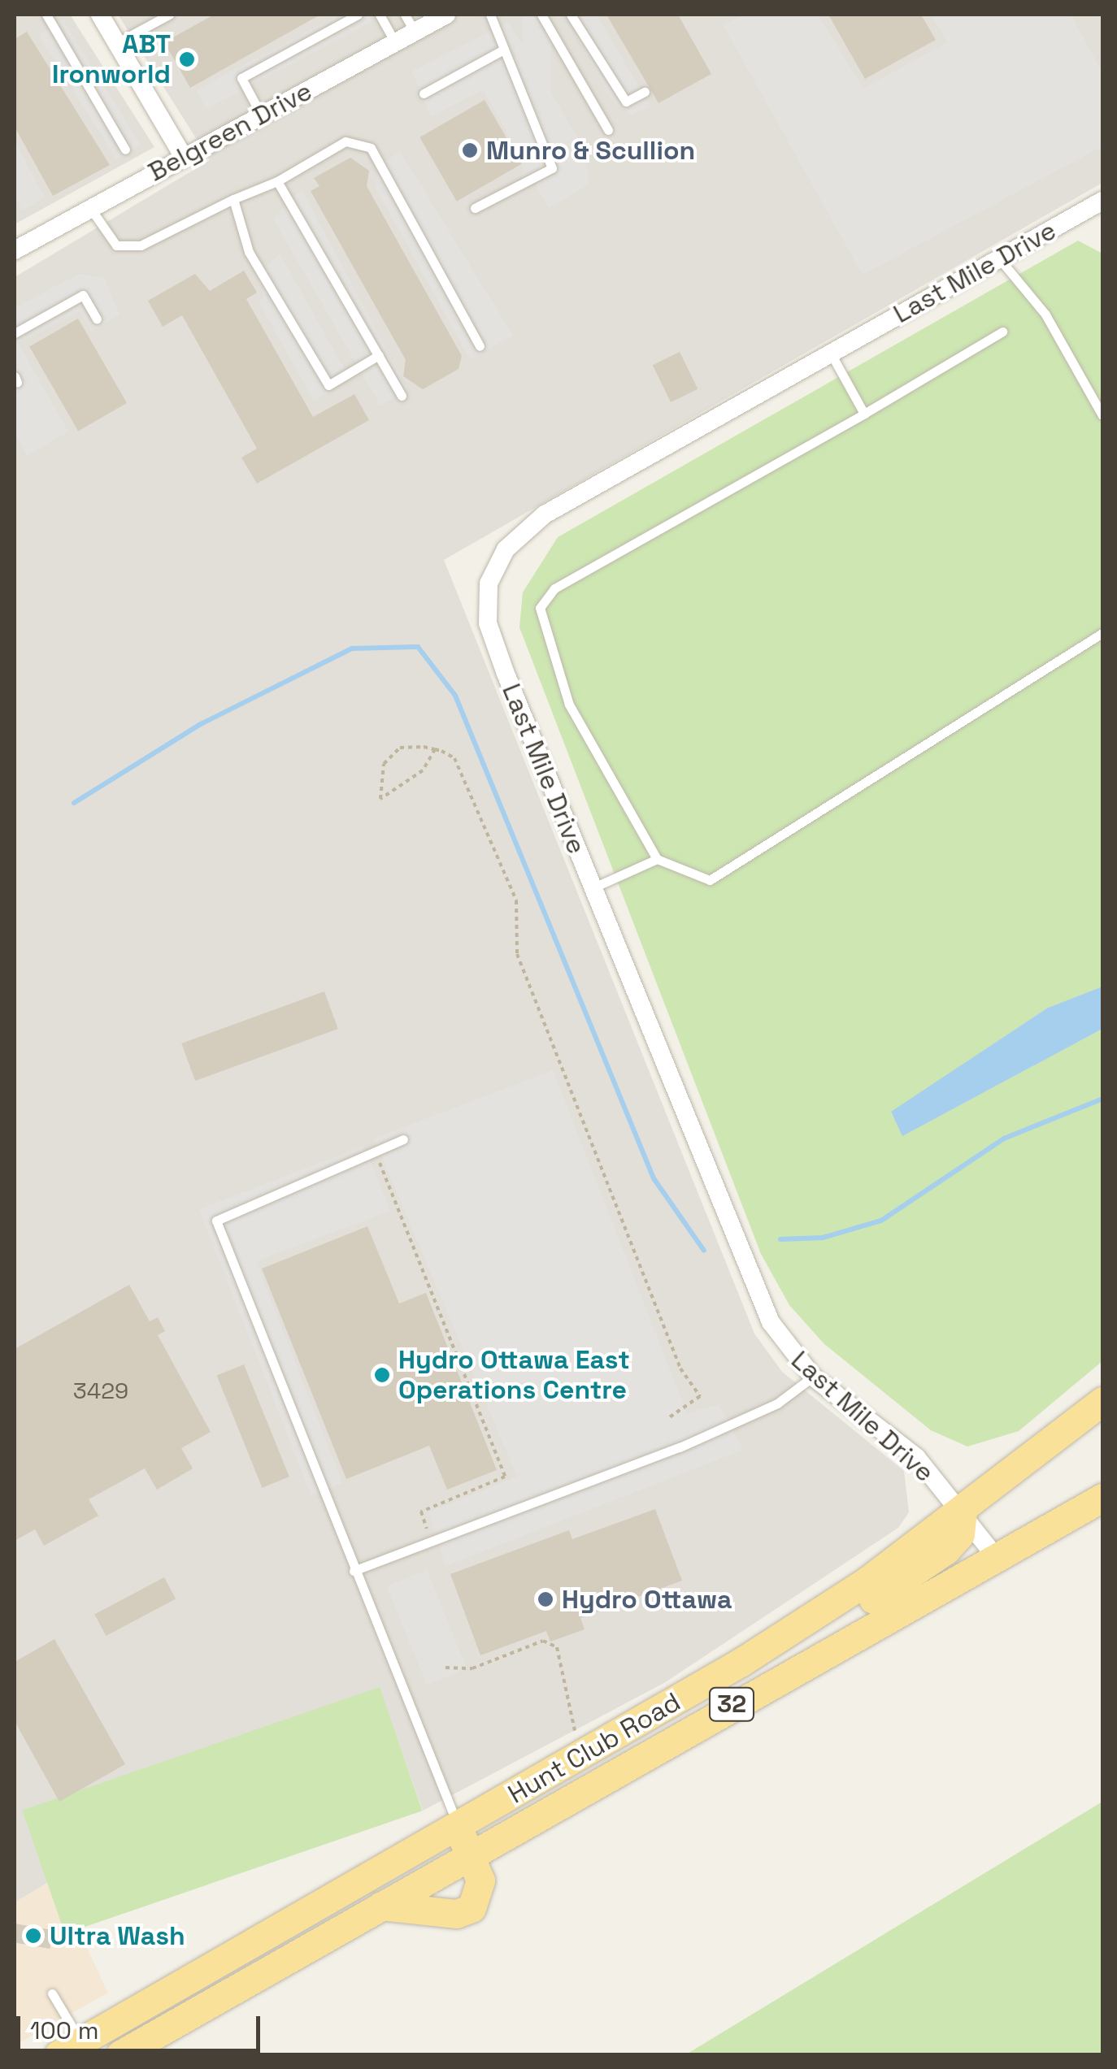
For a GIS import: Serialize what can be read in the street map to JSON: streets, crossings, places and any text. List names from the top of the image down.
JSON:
{
  "streets": {
    "main road": ["32", "Hunt Club Road"],
    "street": ["Belgreen Drive", "Last Mile Drive"]
  },
  "crossings": [
    ["Last Mile Drive", "Hunt Club Road"]
  ],
  "places": [
    "ABT Ironworld",
    "Munro & Scullion",
    "Hydro Ottawa East Operations Centre",
    "Hydro Ottawa",
    "Ultra Wash"
  ],
  "house_numbers": ["3429"],
  "scale_bar": "100 m"
}
